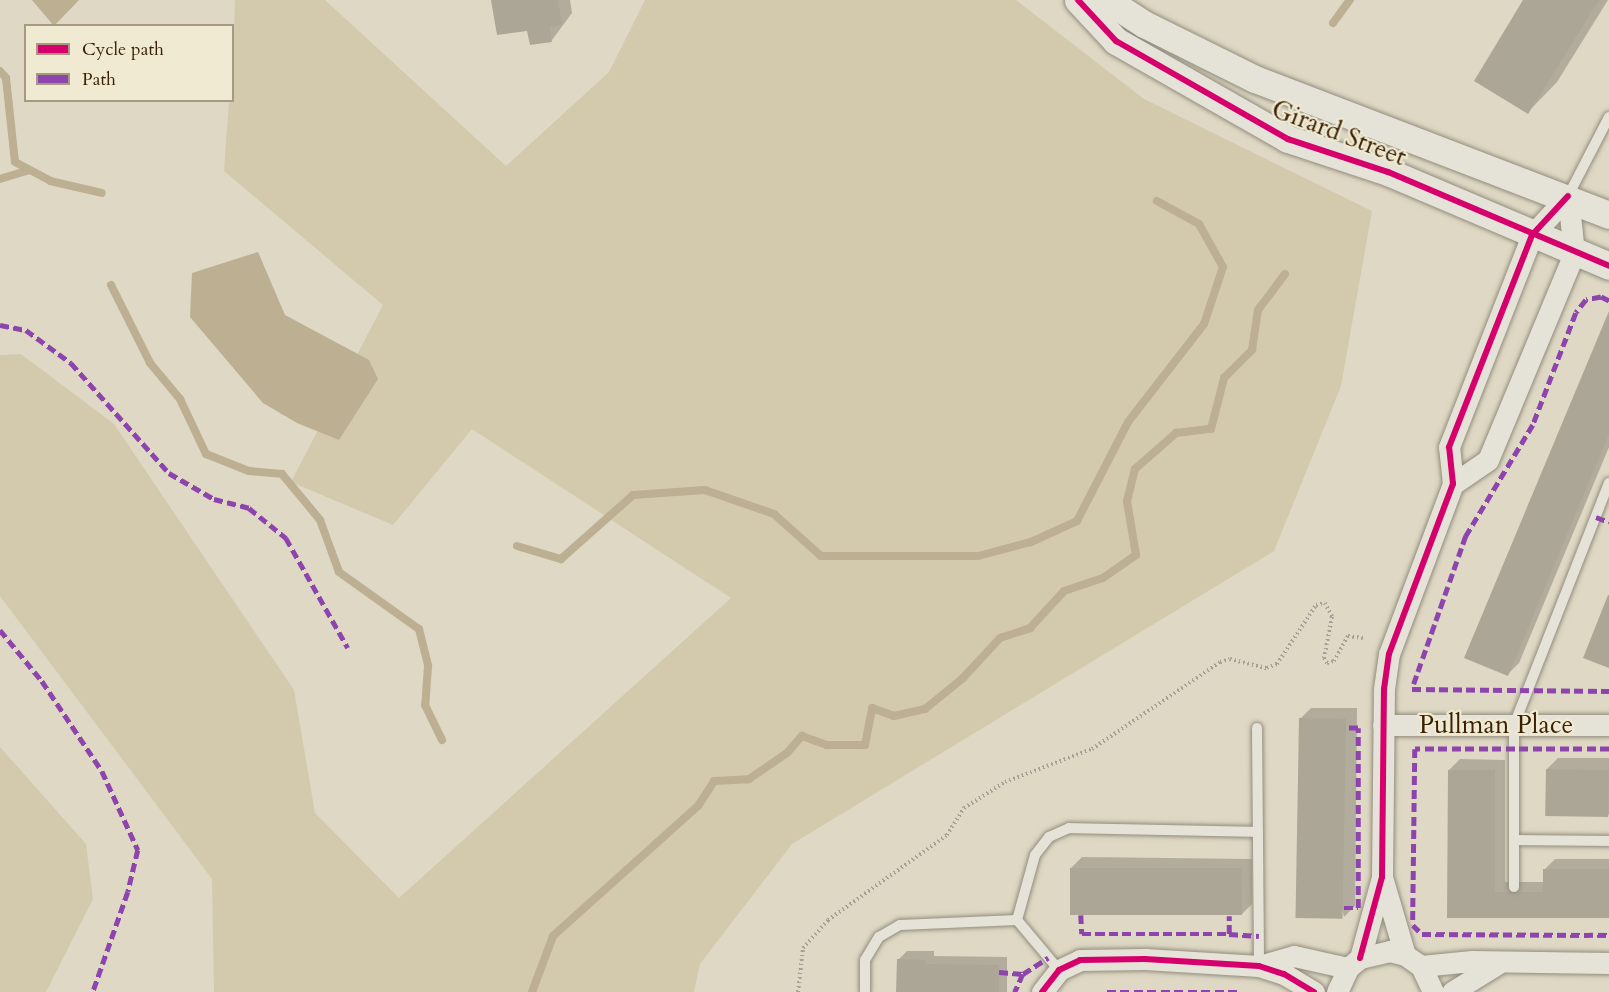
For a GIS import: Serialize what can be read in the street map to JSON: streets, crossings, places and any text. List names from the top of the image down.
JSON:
{
  "streets": {
    "street": ["Girard Street", "Pullman Place"]
  },
  "legend": ["Cycle path", "Path"]
}
